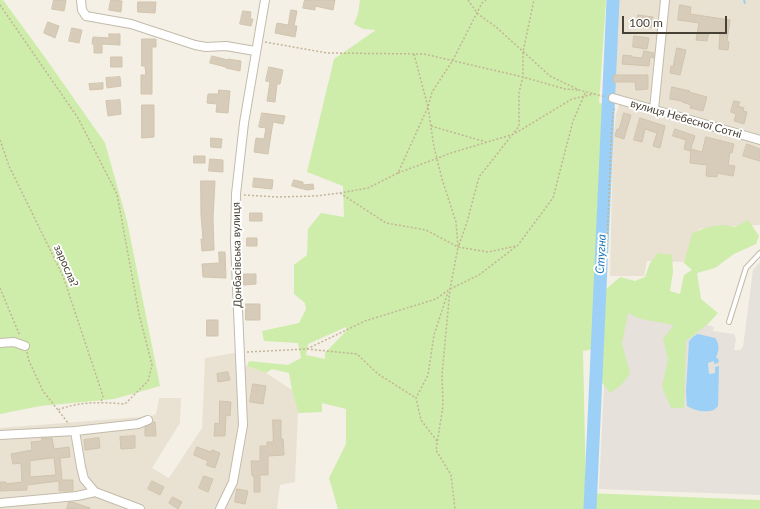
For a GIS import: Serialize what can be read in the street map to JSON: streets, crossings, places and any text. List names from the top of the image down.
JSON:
{
  "streets": {
    "street": ["вулиця Небесної Сотні", "Донбасівська вулиця"],
    "path": ["заросла?"]
  },
  "water": ["Стугна"],
  "scale_bar": "100 m"
}
